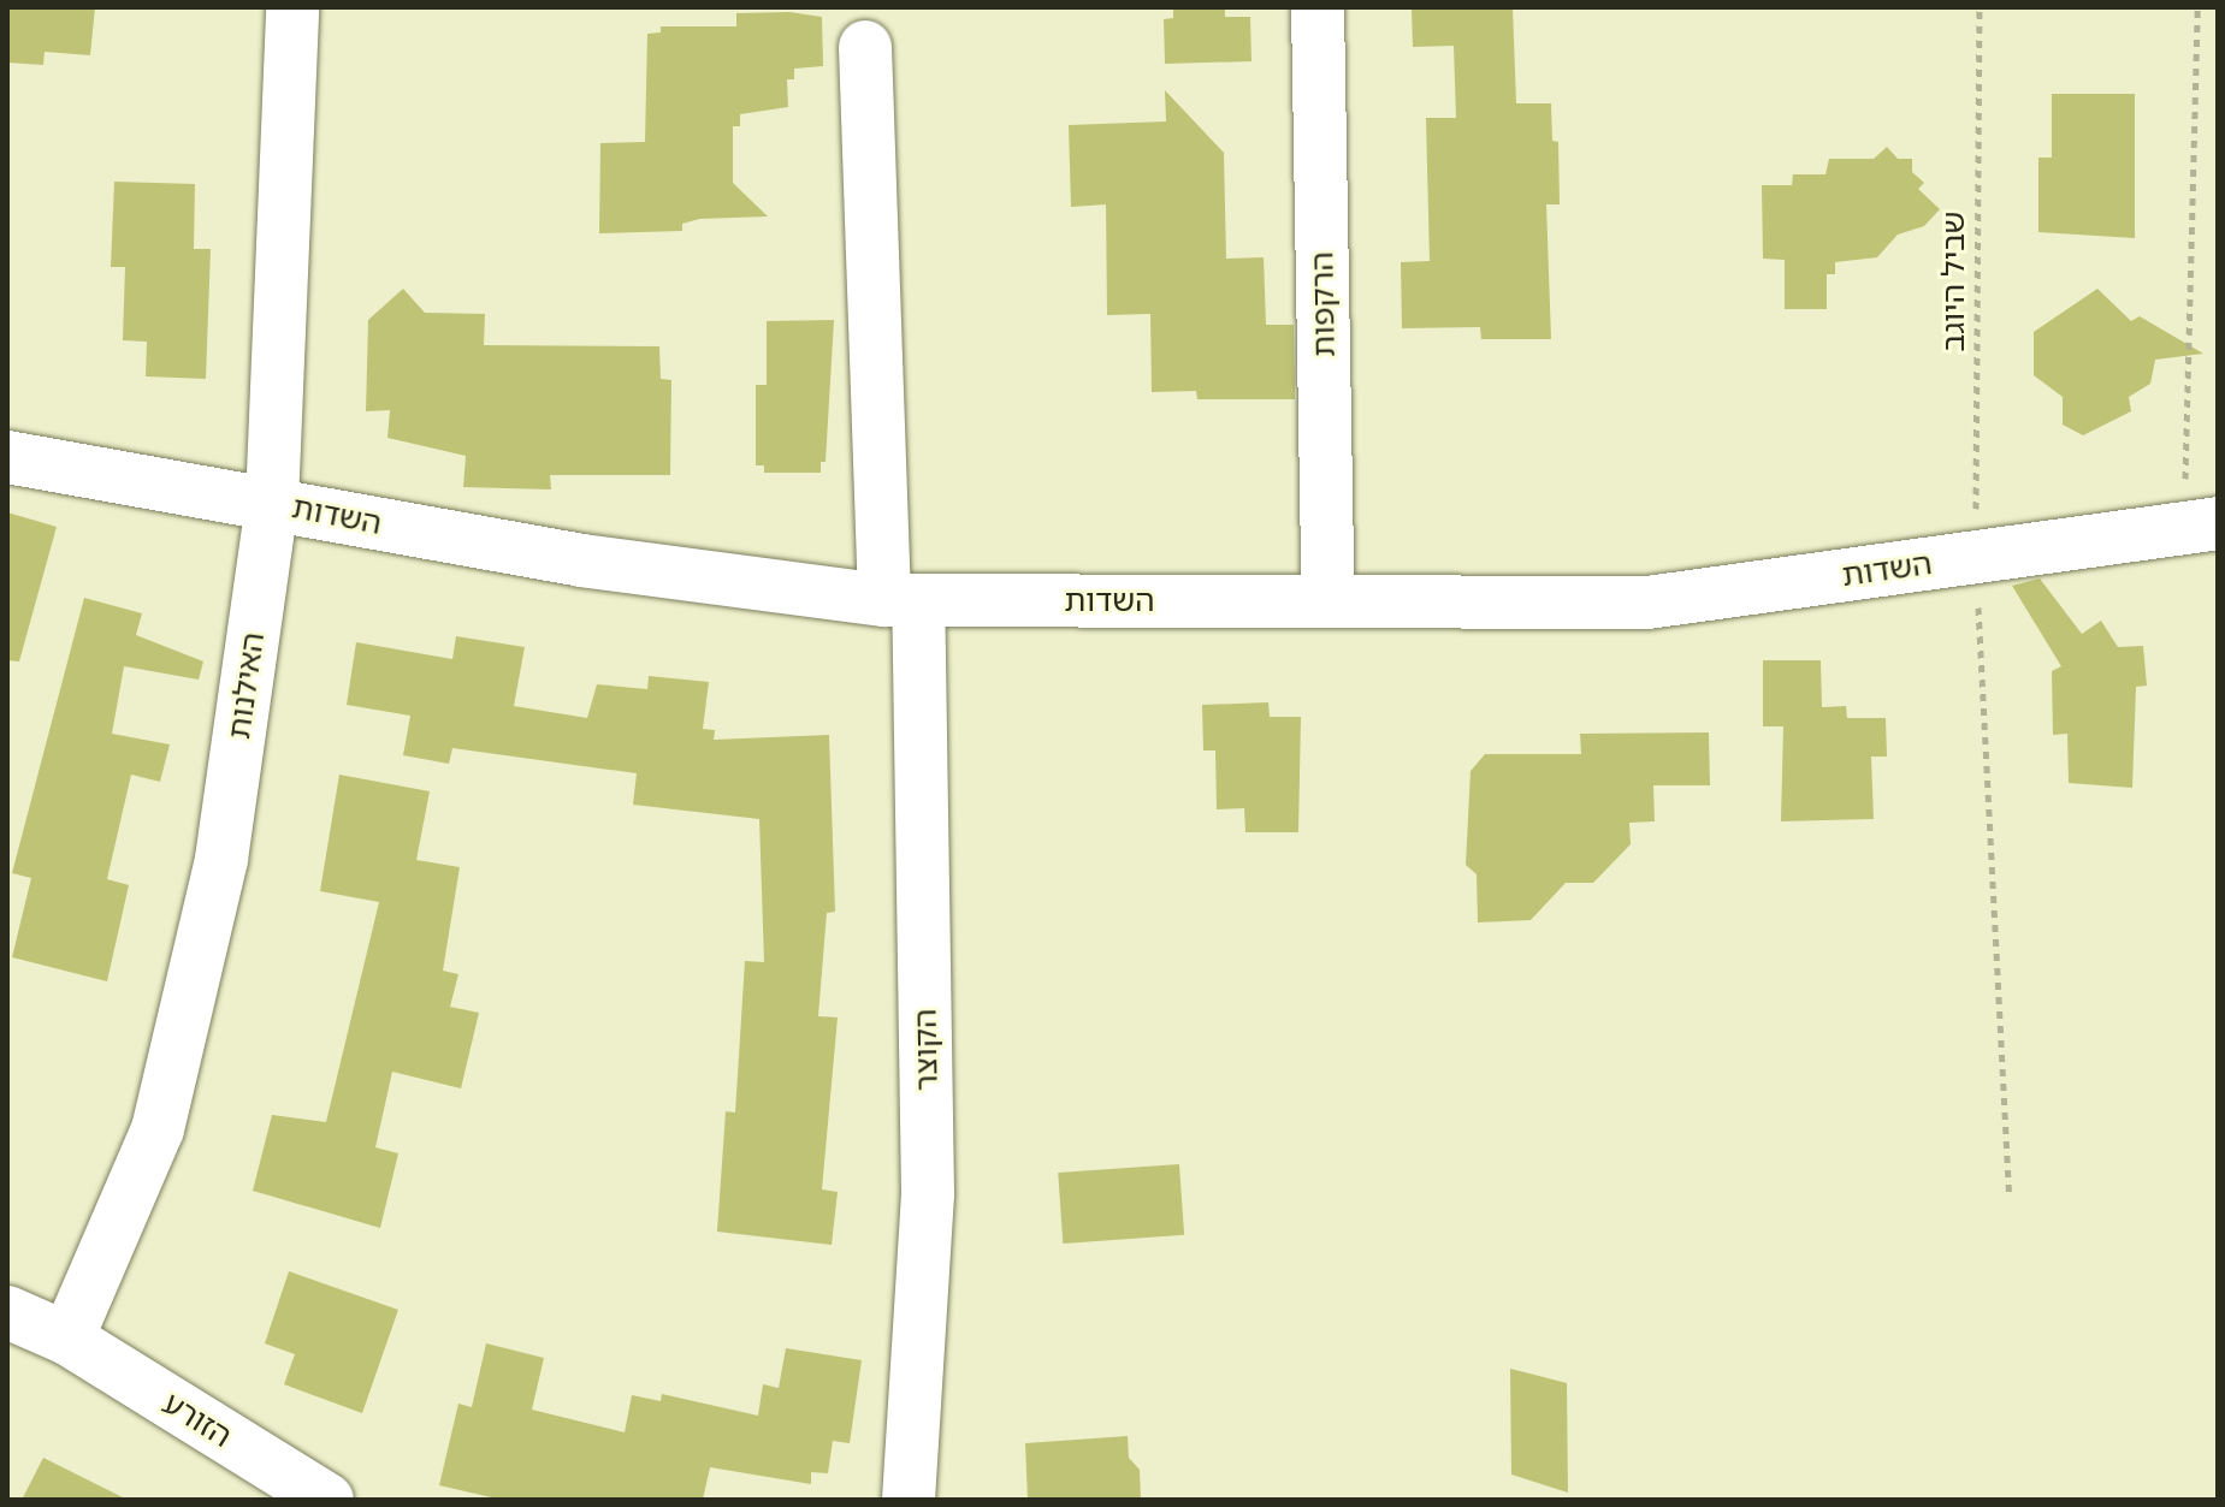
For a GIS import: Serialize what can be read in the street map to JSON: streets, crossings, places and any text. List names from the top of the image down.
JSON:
{
  "streets": {
    "street": [
      "הרקפות",
      "השדות",
      "האילנות",
      "הקוצר",
      "הזורע"
    ],
    "path": ["שביל היוגב"]
  },
  "crossings": [
    ["שביל היוגב", "השדות"],
    ["הרקפות", "השדות"],
    ["השדות", "האילנות"],
    ["השדות", "הקוצר"],
    ["האילנות", "הזורע"]
  ]
}
